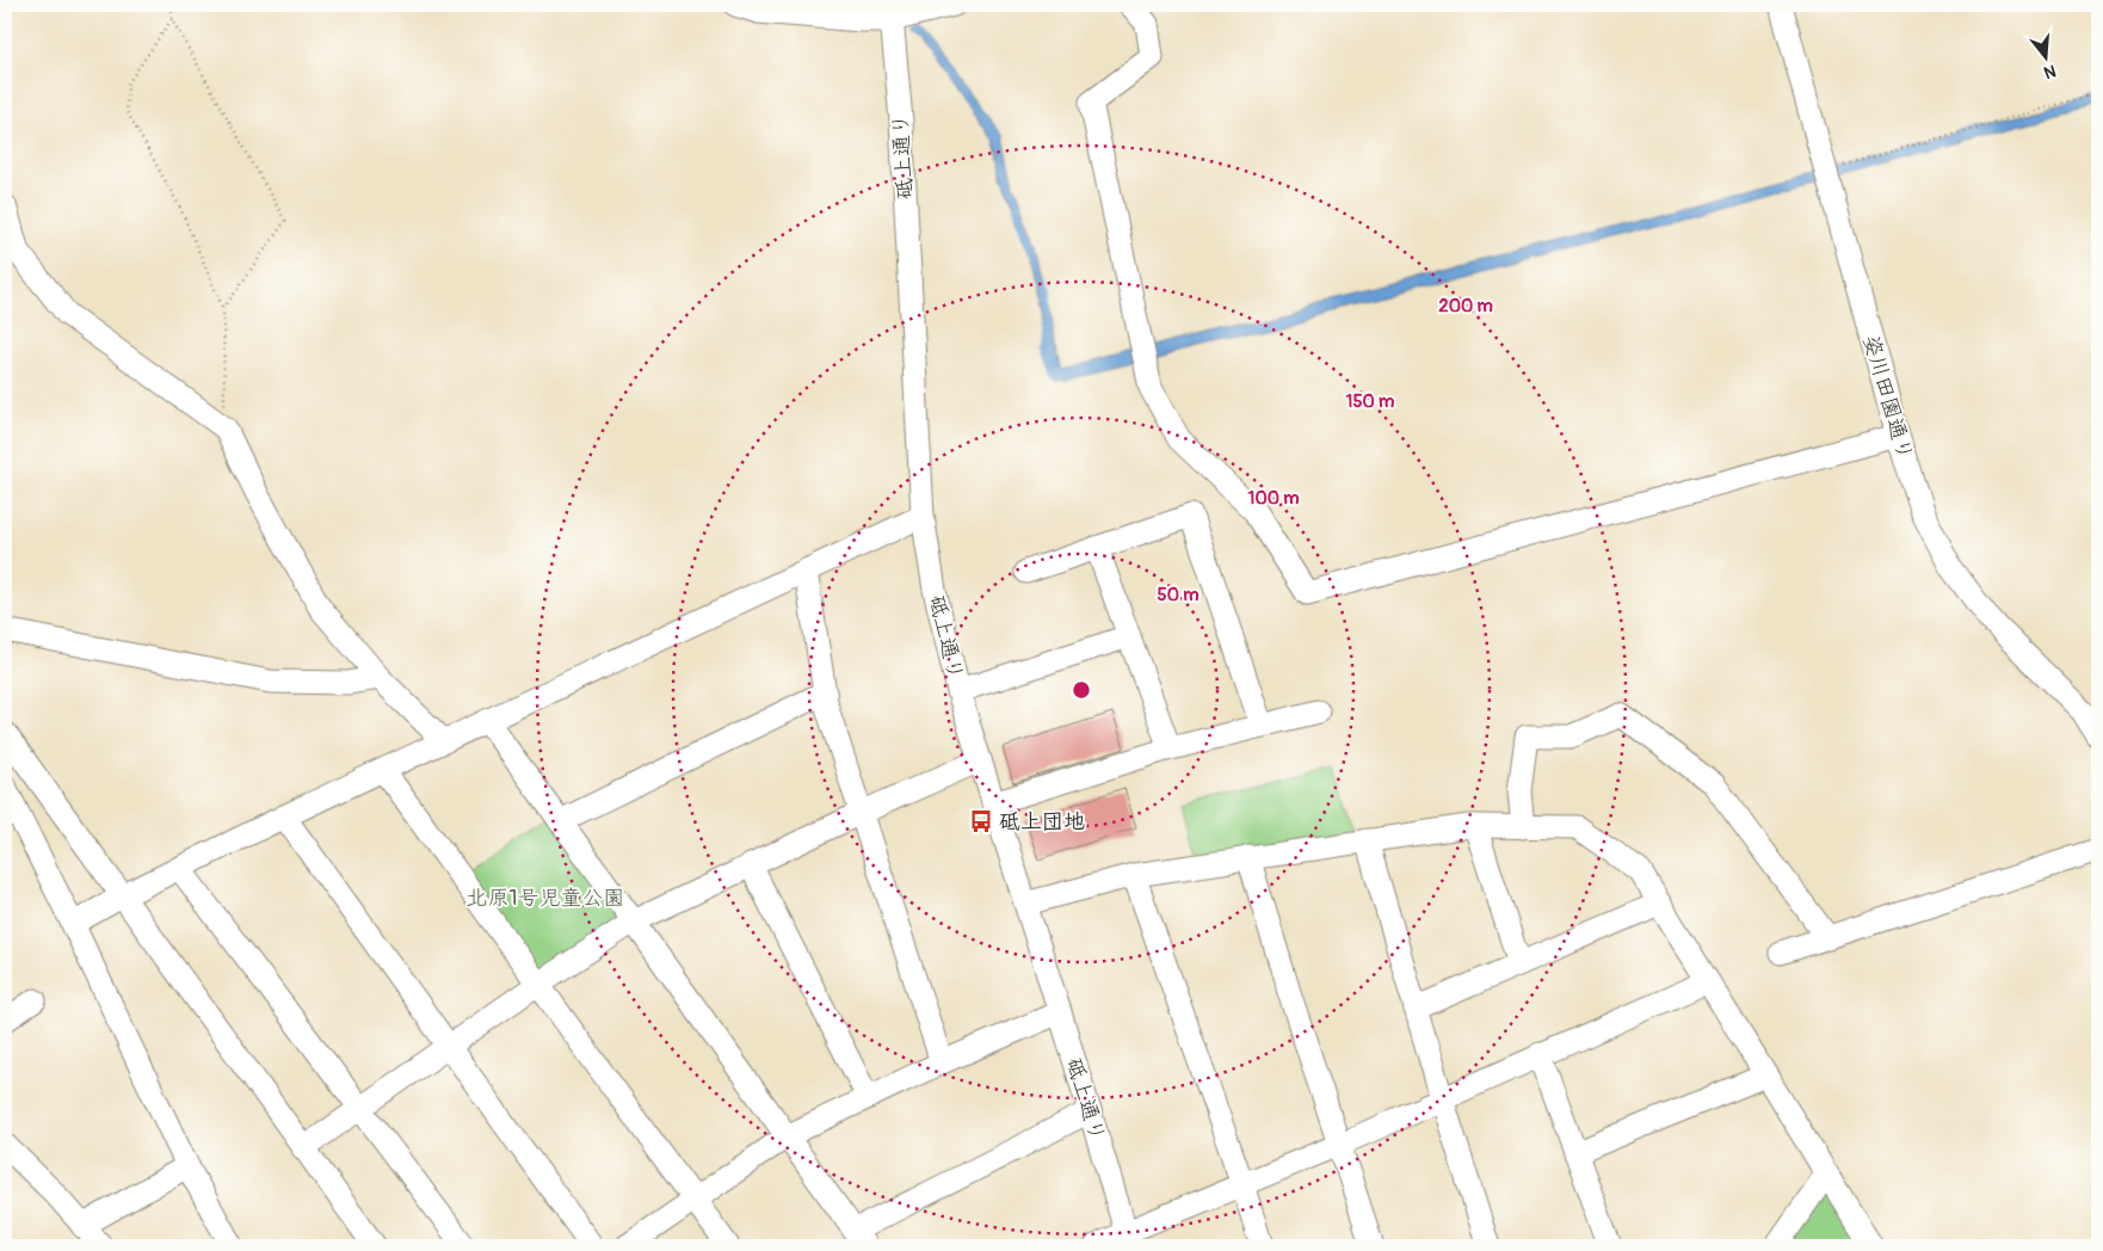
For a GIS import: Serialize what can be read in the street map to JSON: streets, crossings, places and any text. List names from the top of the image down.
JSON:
{
  "streets": {
    "street": ["砥上通り", "姿川田園通り"]
  },
  "parks": ["北原1号児童公園"],
  "places": {
    "bus stop": ["砥上団地"]
  },
  "north": "bottom",
  "rings": [
    "200 m",
    "150 m",
    "100 m",
    "50 m"
  ]
}
